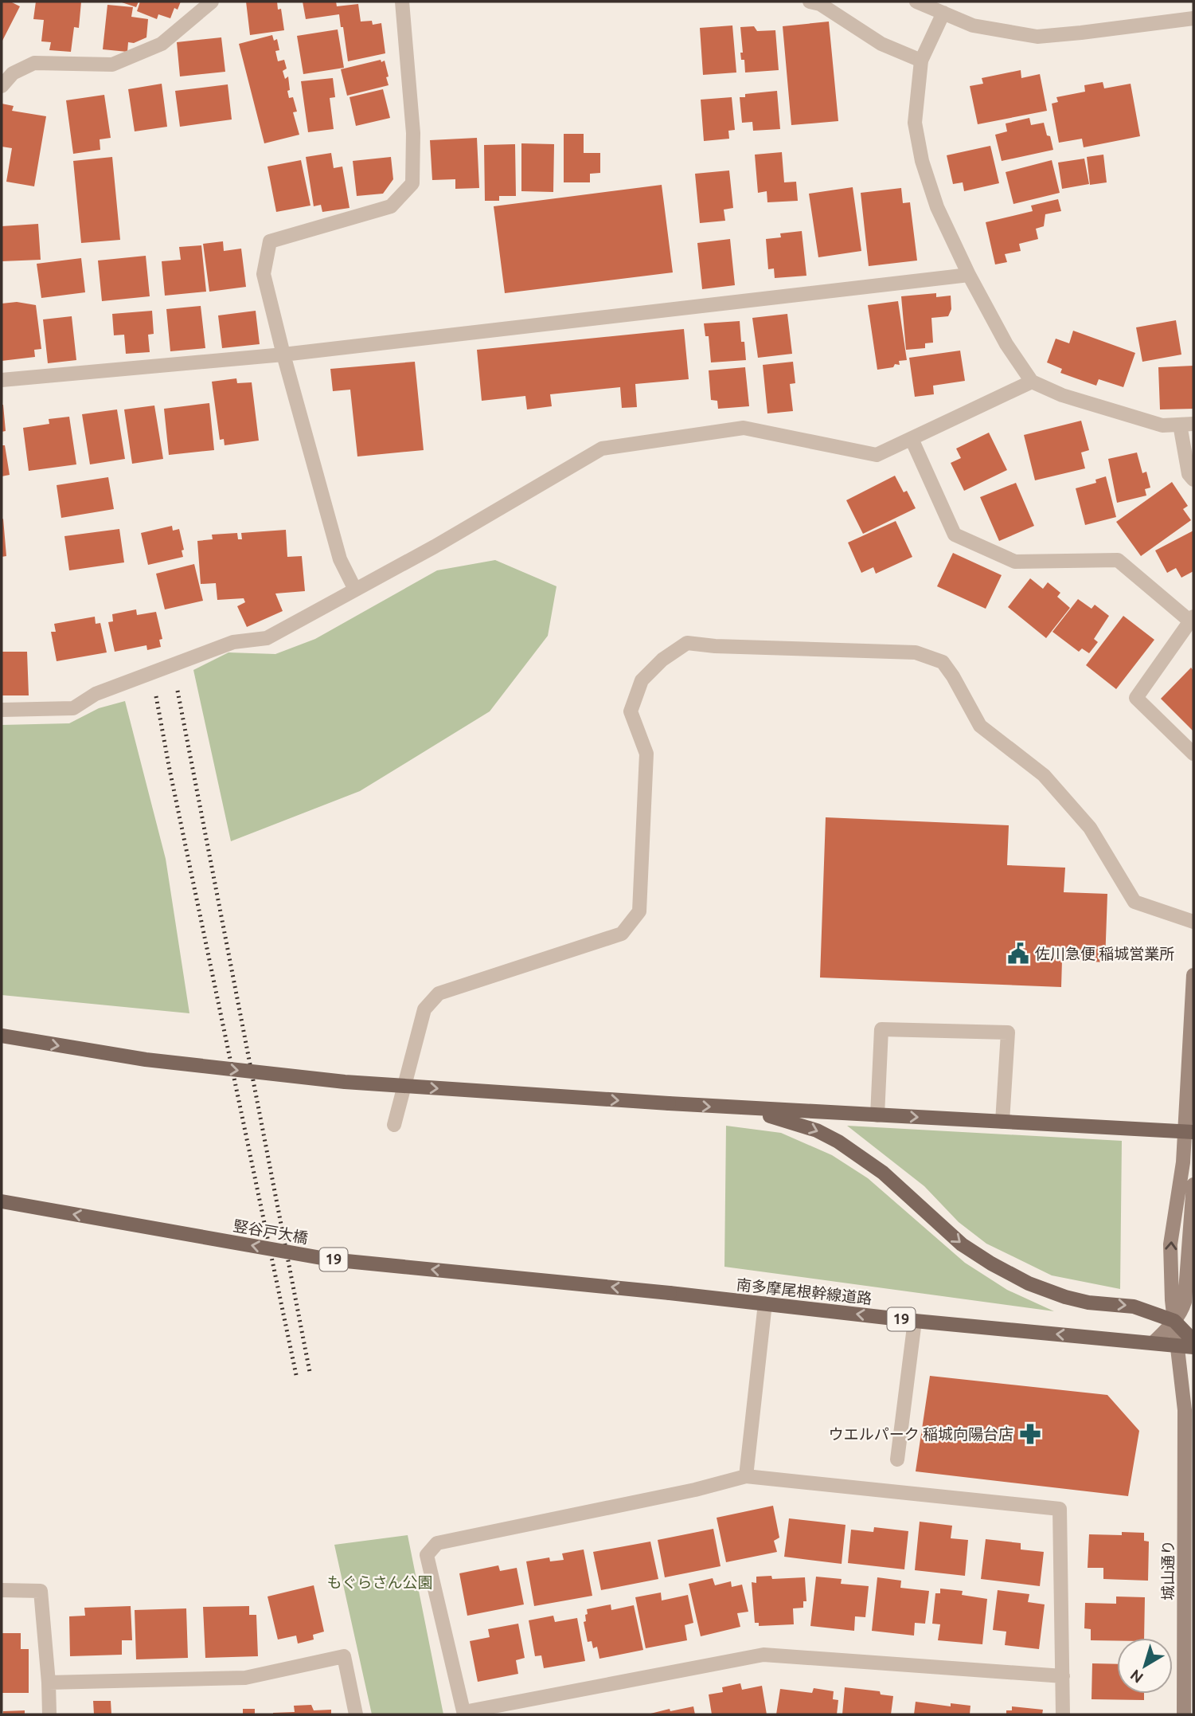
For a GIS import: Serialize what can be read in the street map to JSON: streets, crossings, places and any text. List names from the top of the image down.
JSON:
{
  "streets": {
    "main road": ["竪谷戸大橋", "19", "南多摩尾根幹線道路"],
    "street": ["城山通り"]
  },
  "crossings": [
    ["竪谷戸大橋", "南多摩尾根幹線道路"],
    ["南多摩尾根幹線道路", "城山通り"]
  ],
  "one_way": ["竪谷戸大橋"],
  "parks": ["もぐらさん公園"],
  "places": {
    "public building": ["佐川急便 稲城営業所"],
    "pharmacy": ["ウエルパーク 稲城向陽台店"]
  },
  "north": "bottom left"
}
